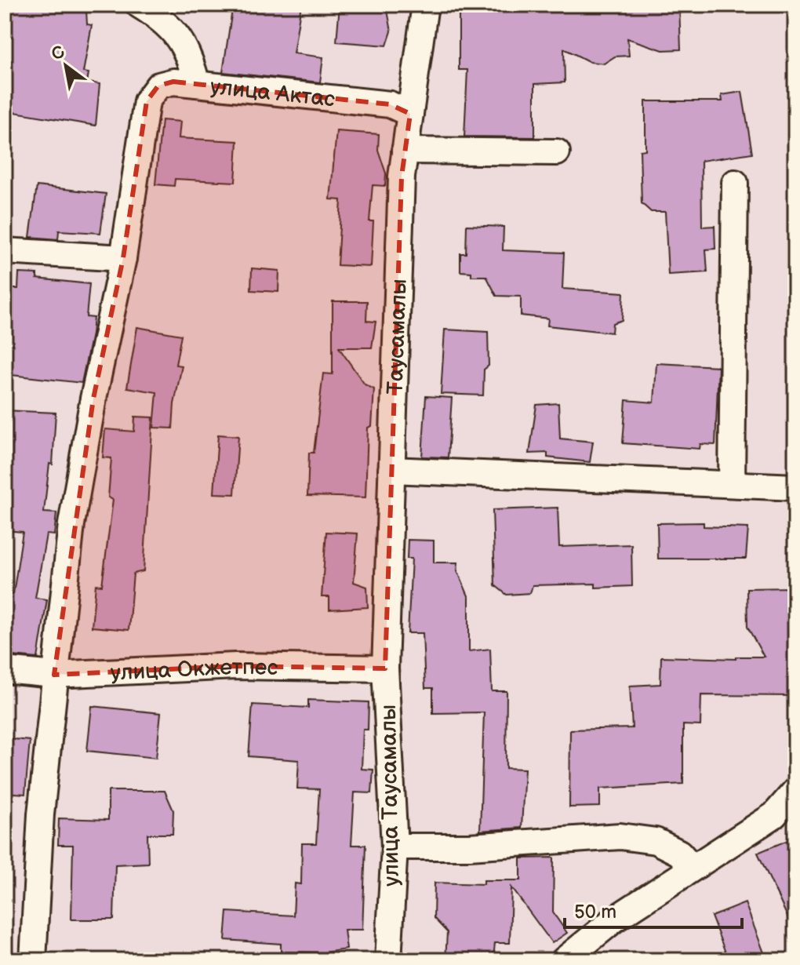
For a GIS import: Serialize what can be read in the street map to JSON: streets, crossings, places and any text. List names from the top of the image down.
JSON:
{
  "streets": {
    "street": [
      "улица Актас",
      "Таусамалы",
      "улица Окжетпес",
      "улица Таусамалы"
    ]
  },
  "crossings": [
    ["улица Актас", "Таусамалы"],
    ["Таусамалы", "улица Окжетпес"],
    ["Таусамалы", "улица Таусамалы"],
    ["улица Окжетпес", "улица Таусамалы"]
  ],
  "scale_bar": "50 m",
  "north": "top left"
}
